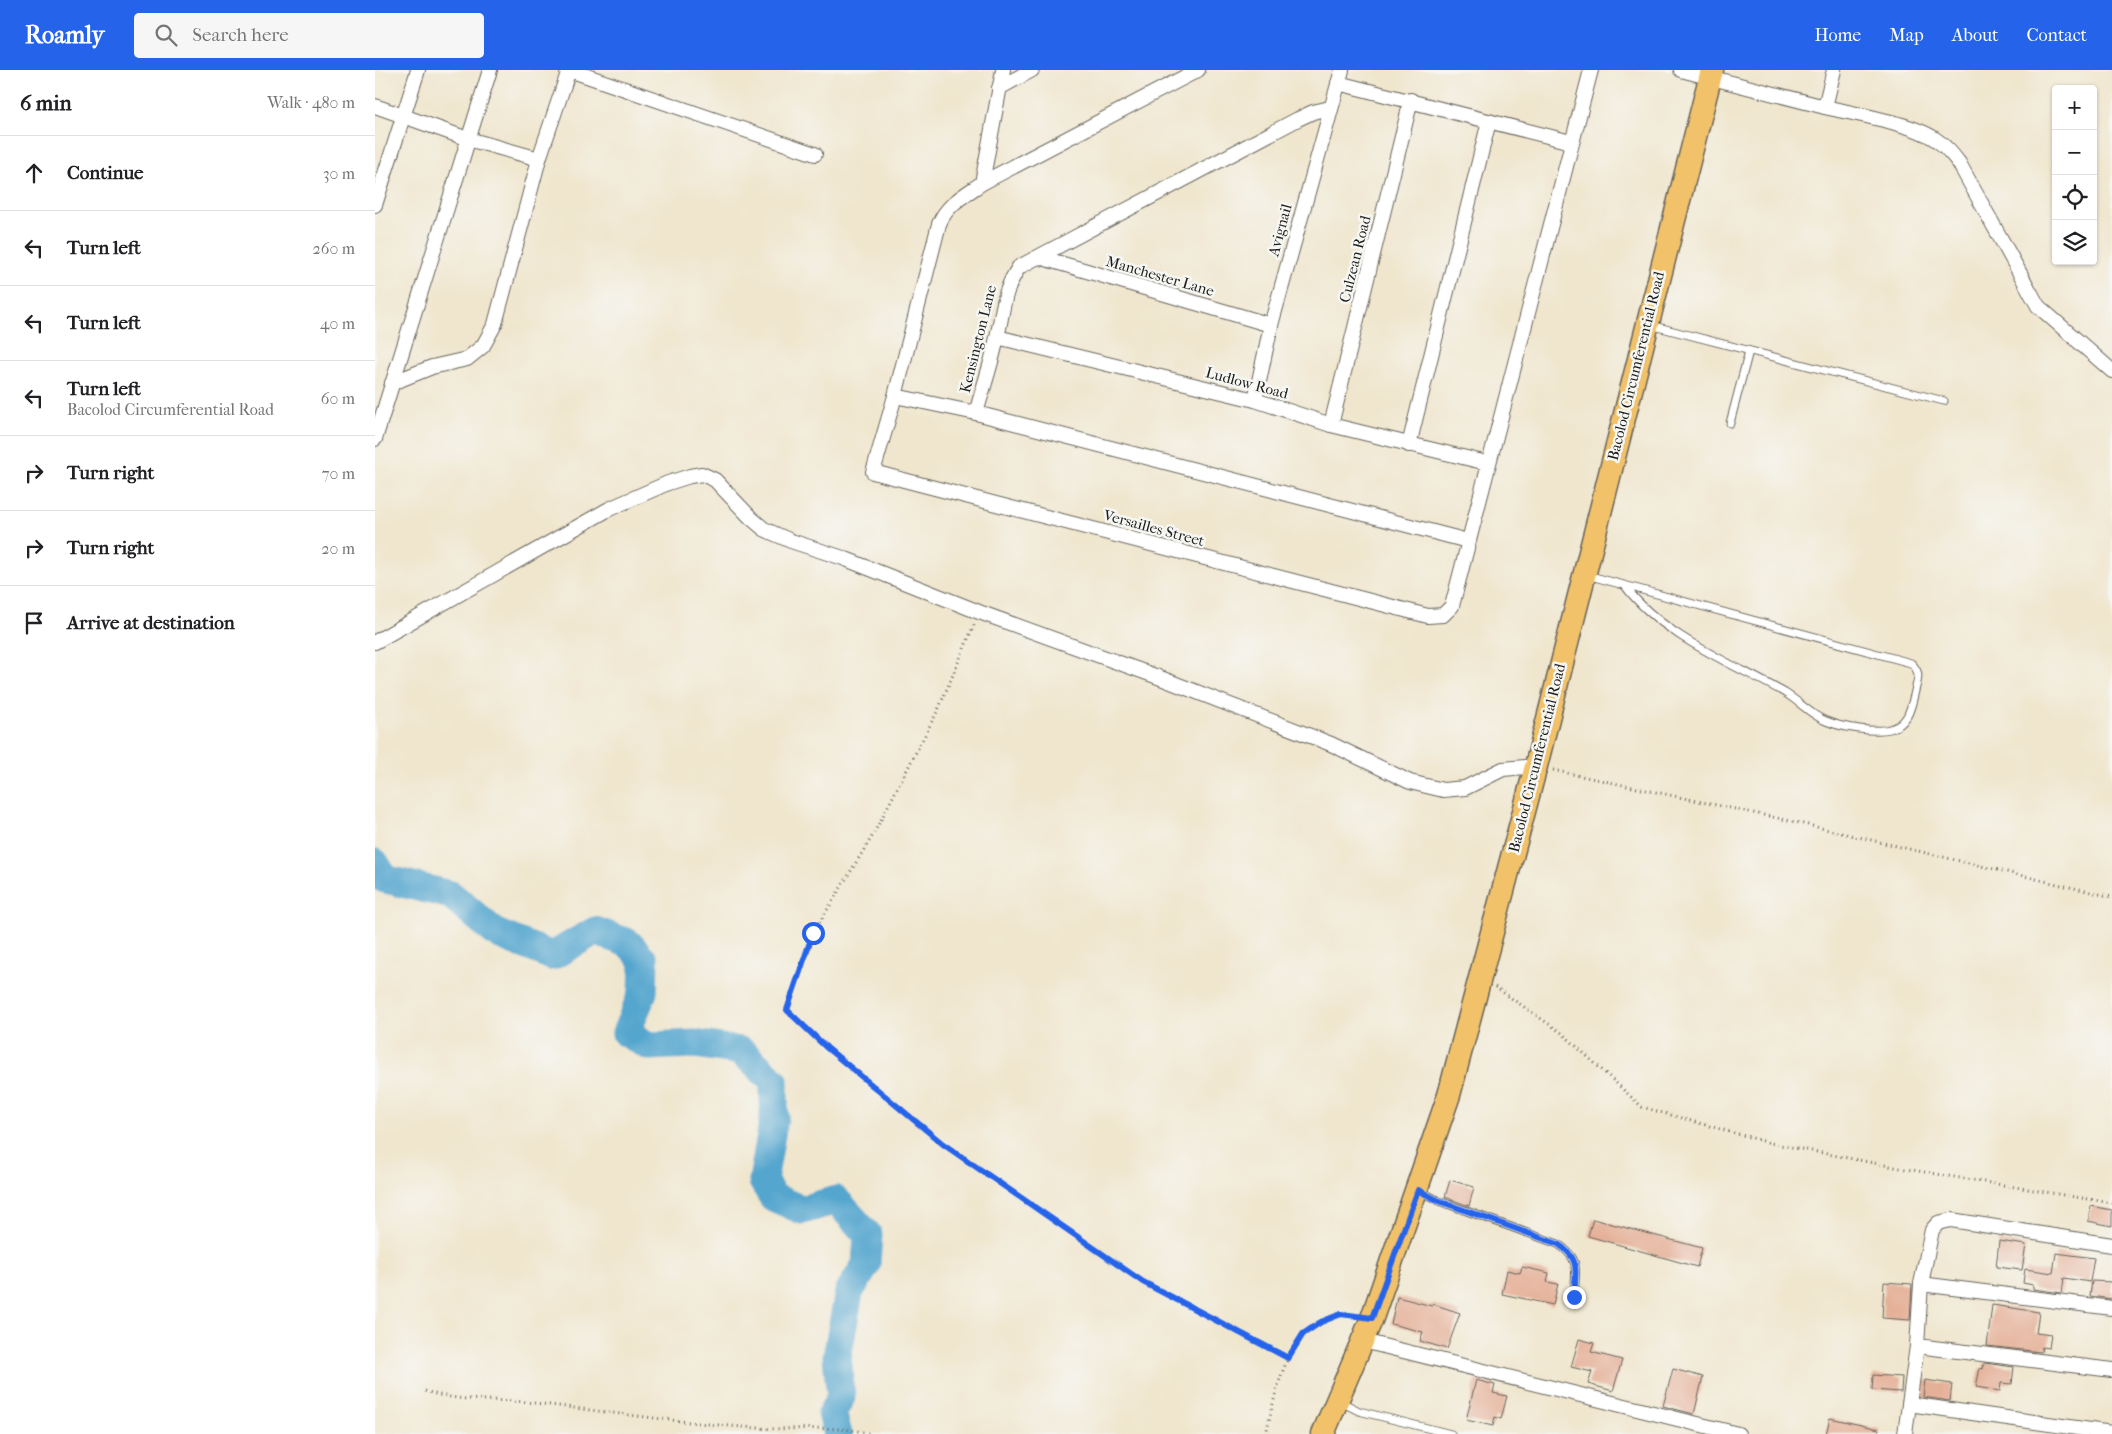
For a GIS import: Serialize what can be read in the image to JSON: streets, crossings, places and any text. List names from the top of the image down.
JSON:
{
  "streets": {
    "main road": ["Bacolod Circumferential Road"],
    "street": [
      "Avignail",
      "Culzean Road",
      "Manchester Lane",
      "Kensington Lane",
      "Ludlow Road",
      "Versailles Street"
    ]
  },
  "crossings": [
    ["Avignail", "Manchester Lane"],
    ["Avignail", "Kensington Lane"],
    ["Avignail", "Ludlow Road"],
    ["Culzean Road", "Ludlow Road"],
    ["Manchester Lane", "Kensington Lane"],
    ["Kensington Lane", "Ludlow Road"]
  ],
  "page": {
    "header": "Roamly",
    "search": "Search here",
    "nav": [
      "Home",
      "Map",
      "About",
      "Contact"
    ],
    "heading": ["6 min", "Walk · 480 m"],
    "map_buttons": ["+", "−"],
    "list": [
      ["Continue", "30 m"],
      ["Turn left", "260 m"],
      ["Turn left", "40 m"],
      ["Turn left", "Bacolod Circumferential Road", "60 m"],
      ["Turn right", "70 m"],
      ["Turn right", "20 m"],
      "Arrive at destination"
    ]
  }
}
